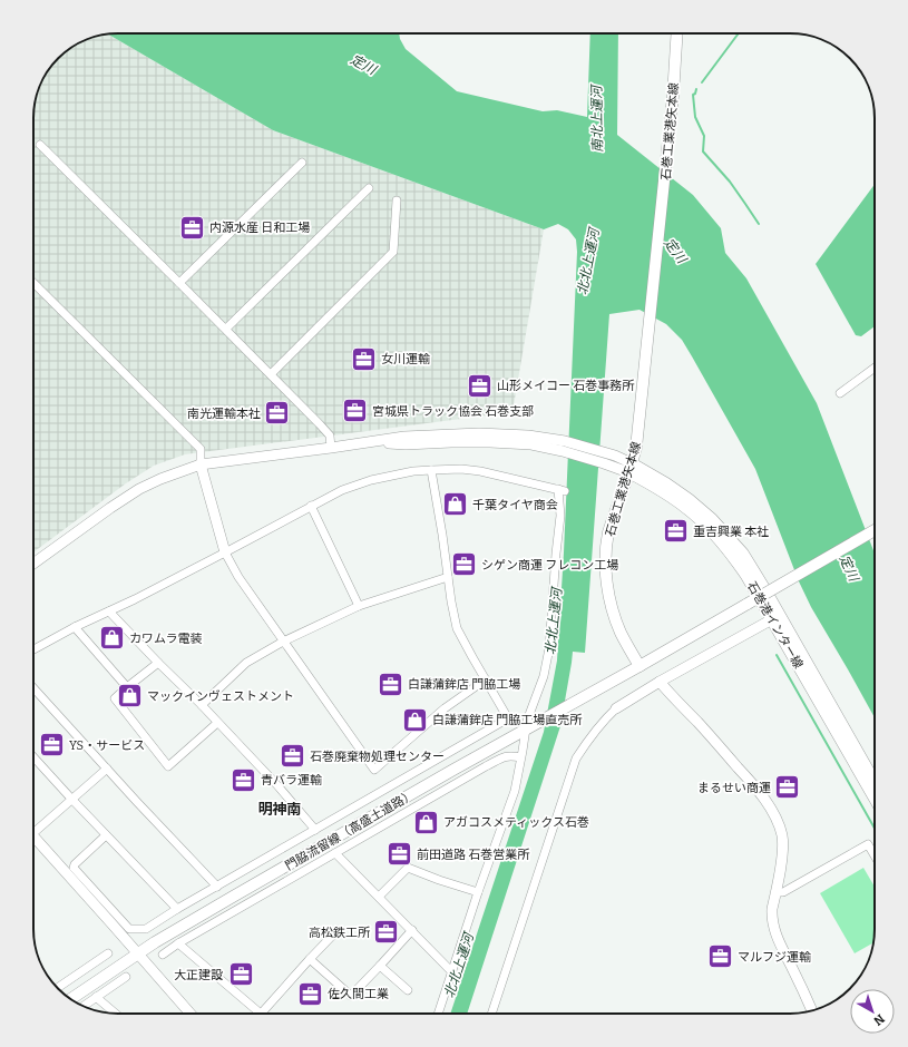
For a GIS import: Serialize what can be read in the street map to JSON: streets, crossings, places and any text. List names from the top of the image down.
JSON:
{
  "streets": {
    "main road": ["石巻工業港矢本線", "石巻港インター線", "門脇流留線（高盛土道路）"]
  },
  "crossings": [
    ["石巻工業港矢本線", "石巻港インター線"],
    ["石巻工業港矢本線", "門脇流留線（高盛土道路）"]
  ],
  "districts": ["明神南"],
  "water": ["定川", "南北上運河", "北北上運河"],
  "places": {
    "office": [
      "内源水産 日和工場",
      "女川運輸",
      "山形メイコー 石巻事務所",
      "宮城県トラック協会 石巻支部",
      "南光運輸本社",
      "重吉興業 本社",
      "シゲン商運 フレコン工場",
      "白謙蒲鉾店 門脇工場",
      "YS・サービス",
      "石巻廃棄物処理センター",
      "青バラ運輸",
      "まるせい商運",
      "前田道路 石巻営業所",
      "高松鉄工所",
      "マルフジ運輸",
      "大正建設",
      "佐久間工業"
    ],
    "shop": [
      "千葉タイヤ商会",
      "カワムラ電装",
      "マックインヴェストメント",
      "白謙蒲鉾店 門脇工場直売所",
      "アガコスメティックス石巻"
    ]
  },
  "north": "bottom right"
}
